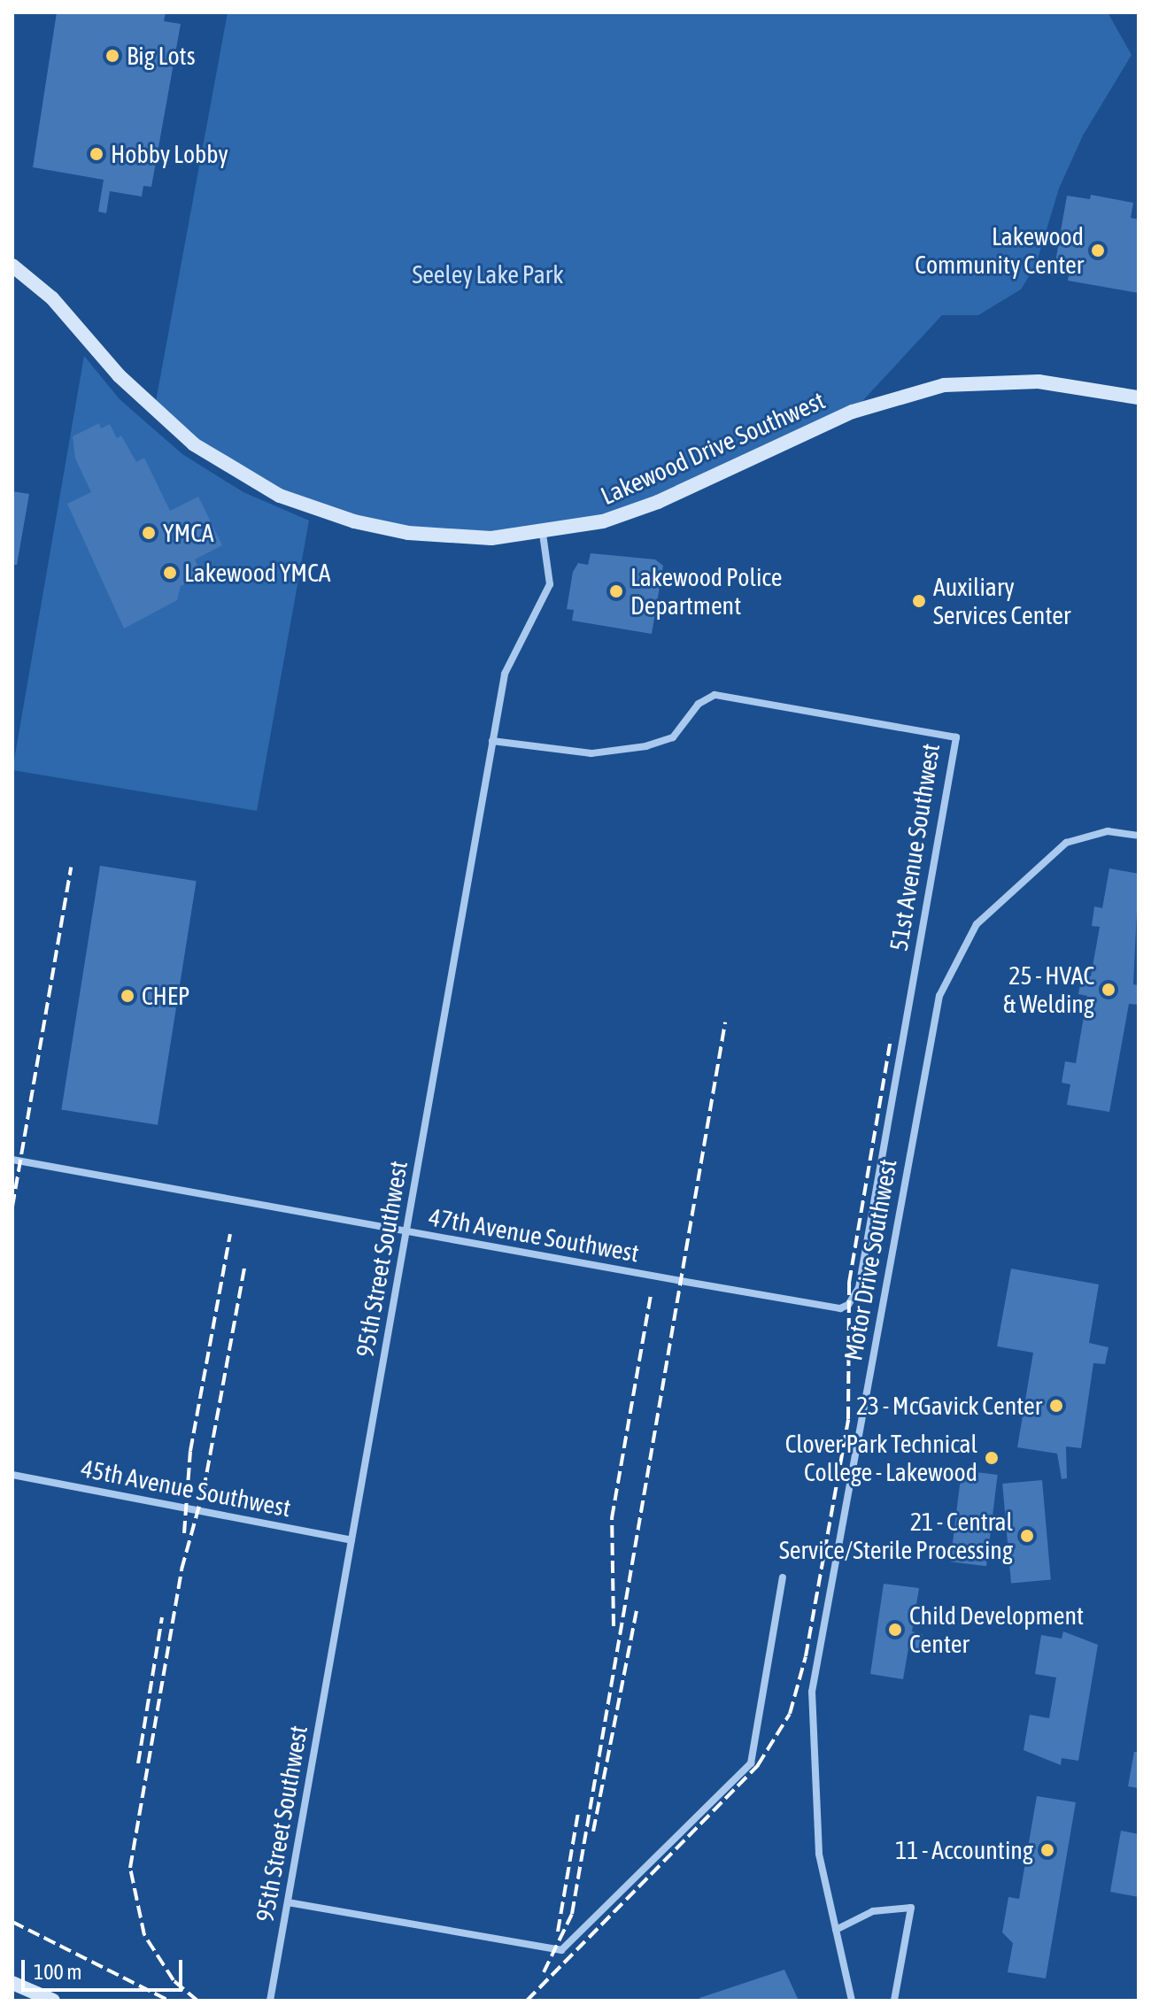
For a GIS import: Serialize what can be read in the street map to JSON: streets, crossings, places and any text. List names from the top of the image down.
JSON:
{
  "streets": {
    "main road": ["Lakewood Drive Southwest"],
    "street": [
      "51st Avenue Southwest",
      "47th Avenue Southwest",
      "95th Street Southwest",
      "Motor Drive Southwest",
      "45th Avenue Southwest"
    ]
  },
  "crossings": [
    ["Lakewood Drive Southwest", "95th Street Southwest"],
    ["51st Avenue Southwest", "47th Avenue Southwest"],
    ["51st Avenue Southwest", "95th Street Southwest"],
    ["47th Avenue Southwest", "95th Street Southwest"],
    ["95th Street Southwest", "45th Avenue Southwest"]
  ],
  "parks": ["Seeley Lake Park"],
  "places": [
    "Big Lots",
    "Hobby Lobby",
    "Lakewood Community Center",
    "YMCA",
    "Lakewood YMCA",
    "Lakewood Police Department",
    "Auxiliary Services Center",
    "25 - HVAC & Welding",
    "CHEP",
    "23 - McGavick Center",
    "Clover Park Technical College - Lakewood",
    "21 - Central Service/Sterile Processing",
    "Child Development Center",
    "11 - Accounting"
  ],
  "scale_bar": "100 m"
}
